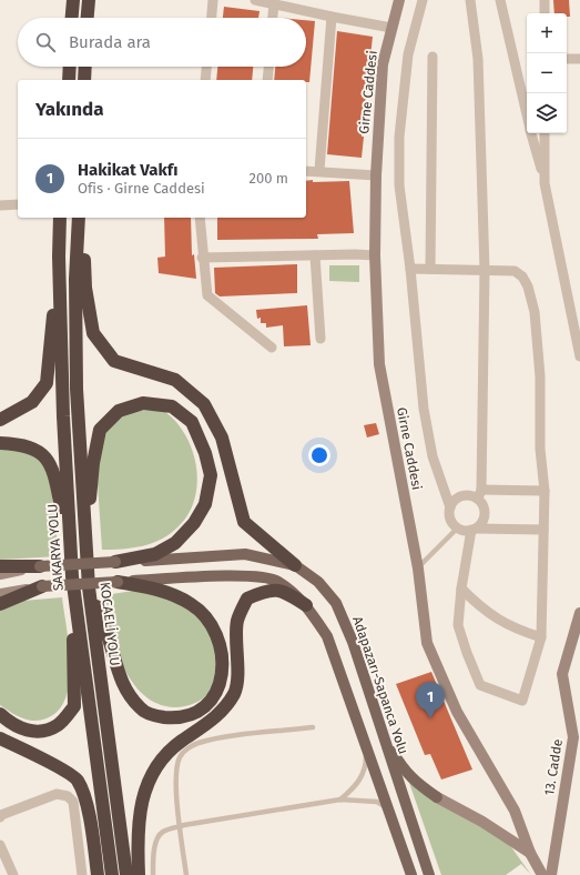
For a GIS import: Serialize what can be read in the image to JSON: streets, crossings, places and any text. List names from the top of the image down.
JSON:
{
  "streets": {
    "highway": ["SAKARYA YOLU", "KOCAELİ YOLU"],
    "main road": ["Adapazarı-Sapanca Yolu"],
    "street": ["Girne Caddesi", "13. Cadde"]
  },
  "page": {
    "map_buttons": ["+", "−"],
    "search": "Burada ara",
    "heading": "Yakında",
    "list": [
      {
        "mark": "1",
        "name": "Hakikat Vakfı",
        "note": "Ofis · Girne Caddesi",
        "value": "200 m"
      }
    ],
    "pins": "1"
  }
}
